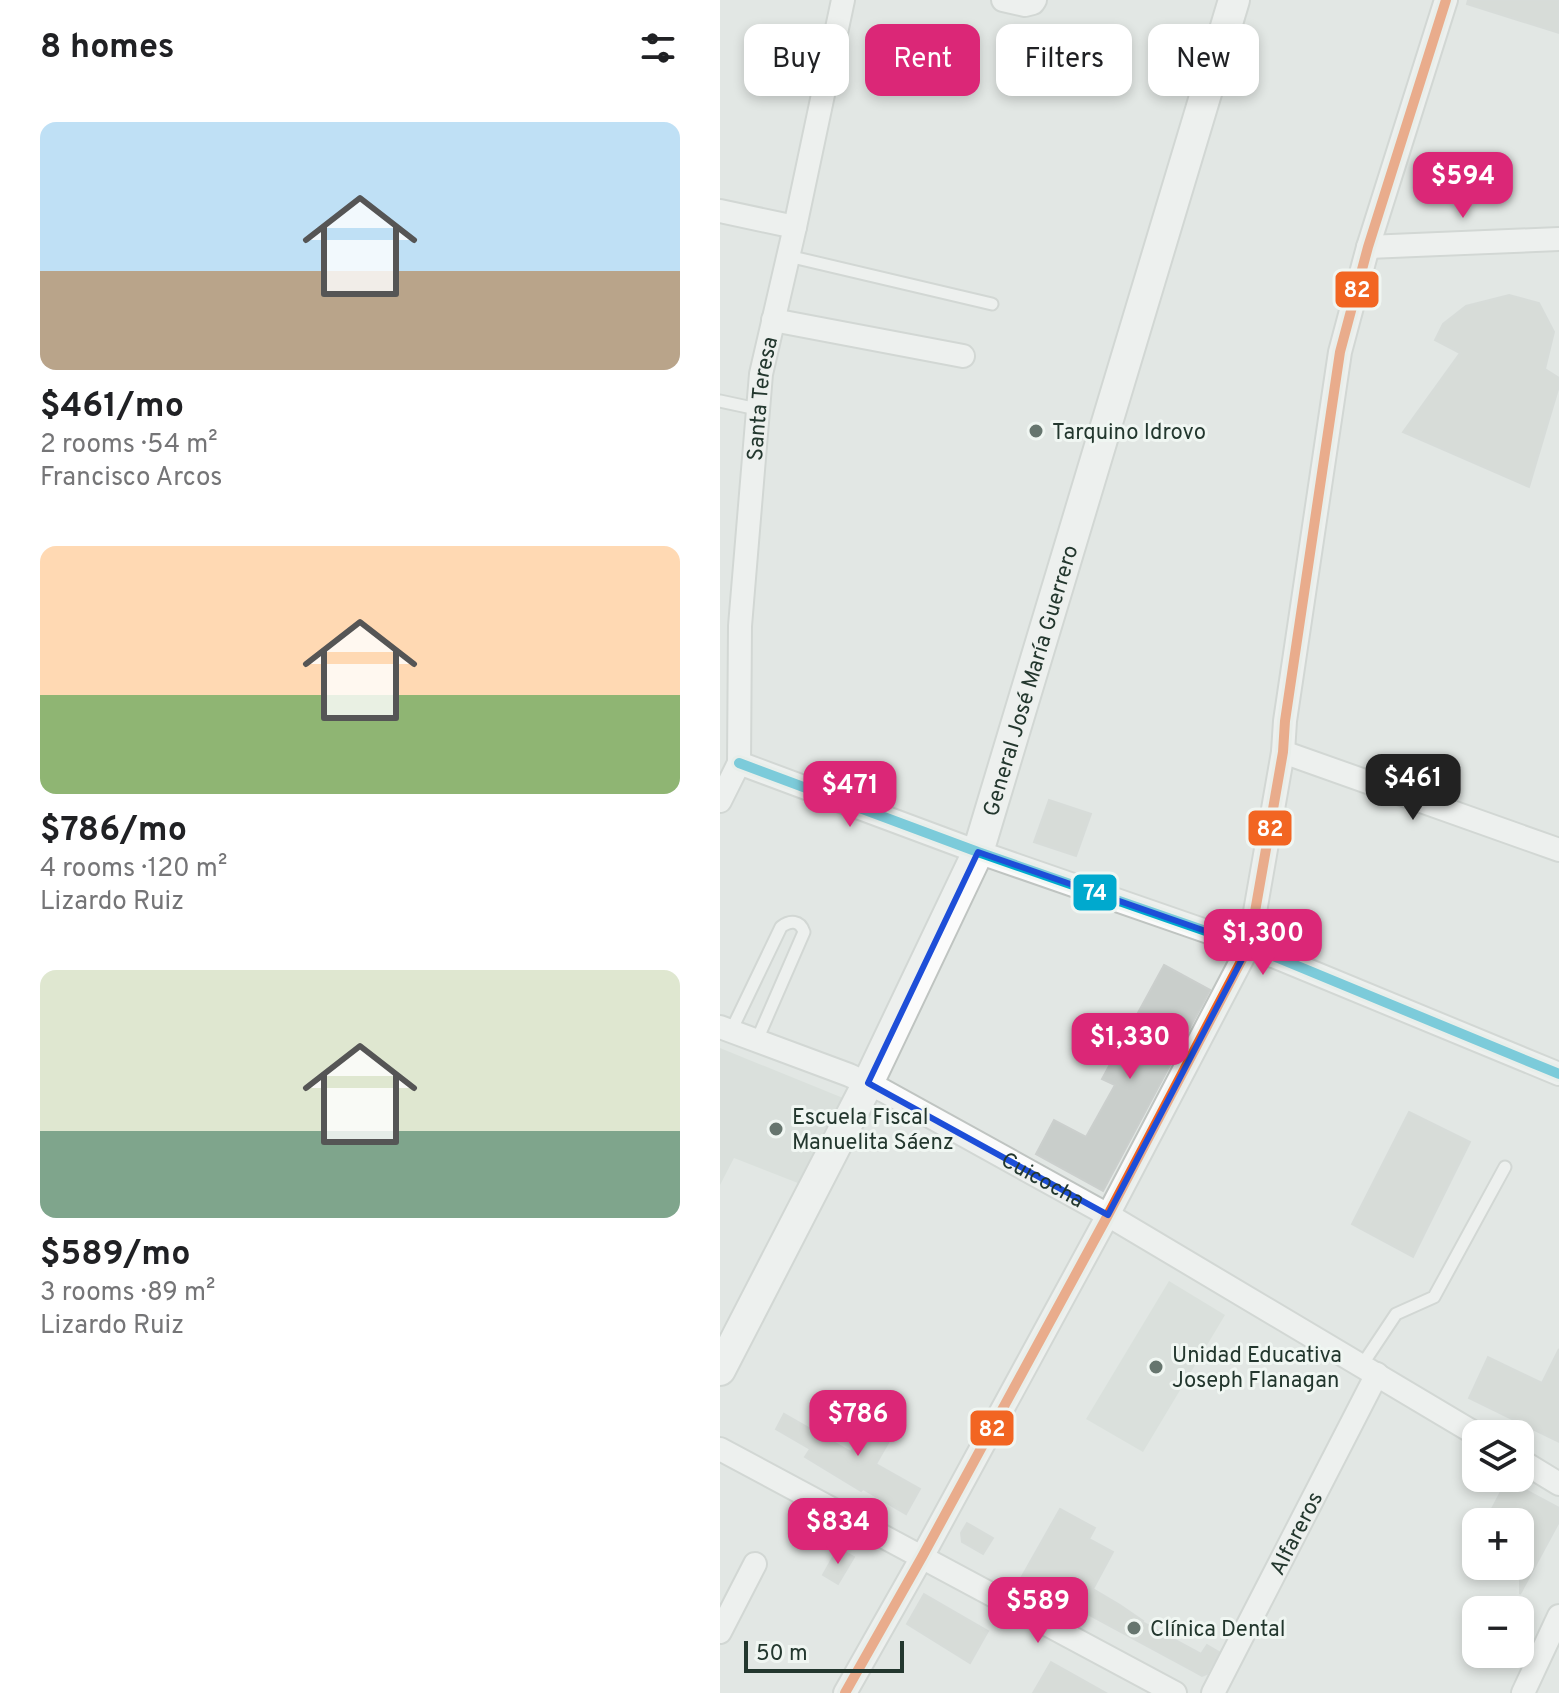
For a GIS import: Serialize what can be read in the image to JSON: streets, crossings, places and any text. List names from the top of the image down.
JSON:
{
  "streets": {
    "street": [
      "Santa Teresa",
      "General José María Guerrero",
      "Cuicocha",
      "Alfareros"
    ]
  },
  "crossings": [
    ["General José María Guerrero", "Cuicocha"],
    ["Cuicocha", "Alfareros"]
  ],
  "places": [
    "Tarquino Idrovo",
    "Escuela Fiscal Manuelita Sáenz",
    "Unidad Educativa Joseph Flanagan",
    "Clínica Dental"
  ],
  "lines": ["transit line 82", "transit line 74"],
  "scale_bar": "50 m",
  "page": {
    "heading": "8 homes",
    "chip": [
      "Buy",
      "Rent",
      "Filters",
      "New"
    ],
    "list": [
      {
        "name": "$461/mo",
        "note": "2 rooms · 54 m² · Francisco Arcos"
      },
      {
        "name": "$786/mo",
        "note": "4 rooms · 120 m² · Lizardo Ruiz"
      },
      {
        "name": "$589/mo",
        "note": "3 rooms · 89 m² · Lizardo Ruiz"
      }
    ],
    "price": [
      "$594",
      "$461",
      "$471",
      "$1,300",
      "$1,330",
      "$786",
      "$834",
      "$589"
    ],
    "map_buttons": ["+", "−"],
    "scale": "50 m"
  }
}
